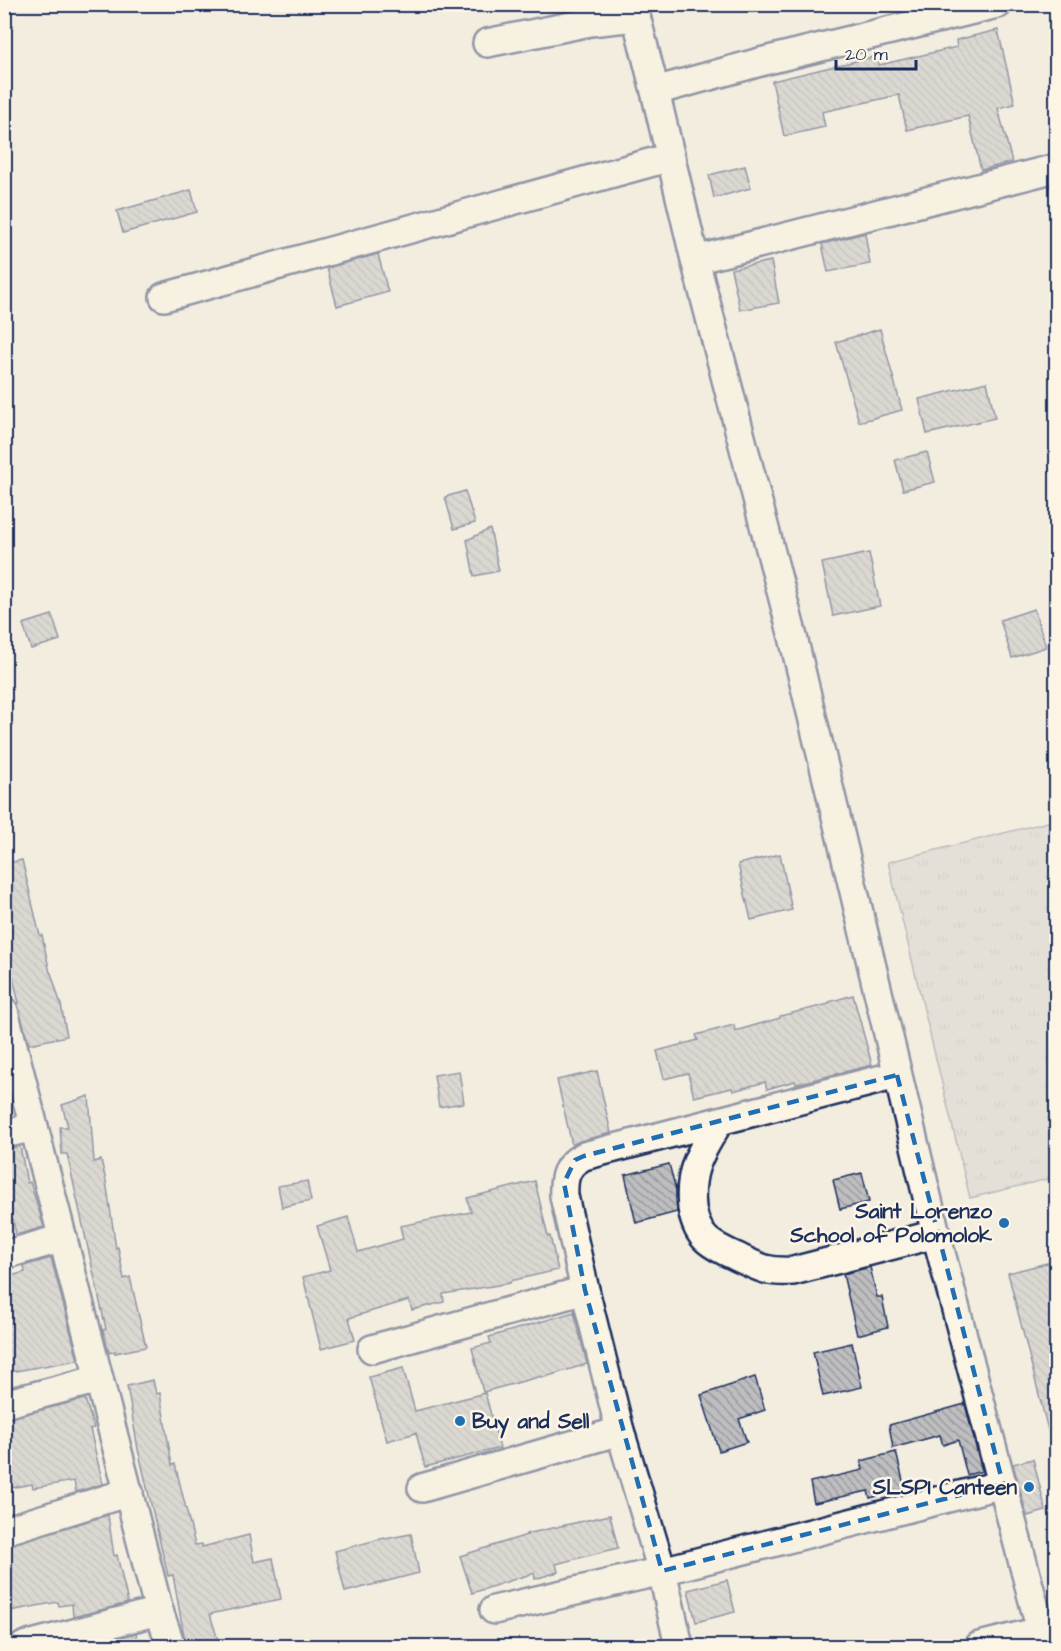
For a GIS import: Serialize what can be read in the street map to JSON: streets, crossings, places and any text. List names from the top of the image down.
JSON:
{
  "places": ["Saint Lorenzo School of Polomolok", "Buy and Sell", "SLSPI Canteen"],
  "scale_bar": "20 m"
}
